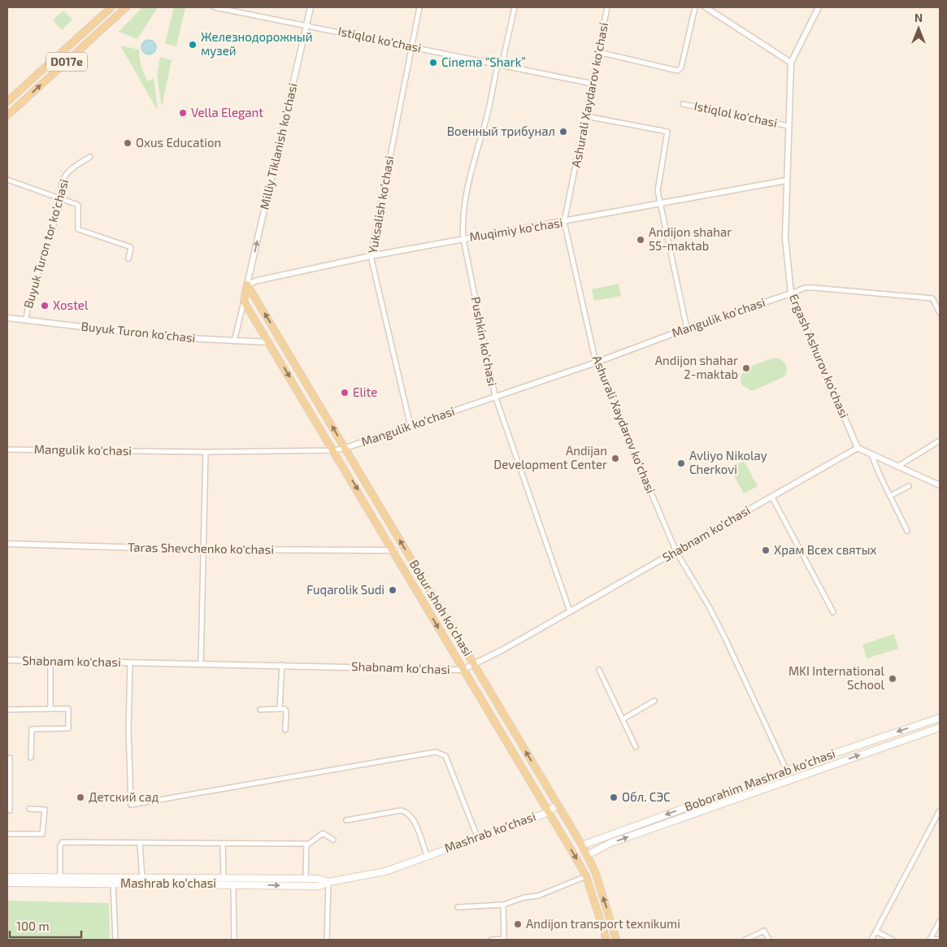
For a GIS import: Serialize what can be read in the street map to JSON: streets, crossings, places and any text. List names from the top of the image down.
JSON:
{
  "streets": {
    "main road": [
      "D017e",
      "Bobur shoh ko'chasi",
      "Boborahim Mashrab ko'chasi",
      "Mashrab ko'chasi"
    ],
    "street": [
      "Istiqlol ko'chasi",
      "Ashurali Xaydarov ko'chasi",
      "Milliy Tiklanish ko'chasi",
      "Yuksalish ko'chasi",
      "Muqimiy ko'chasi",
      "Buyuk Turon tor ko'chasi",
      "Mangulik ko'chasi",
      "Buyuk Turon ko'chasi",
      "Pushkin ko'chasi",
      "Ergash Ashurov ko'chasi",
      "Shabnam ko'chasi",
      "Taras Shevchenko ko'chasi"
    ]
  },
  "crossings": [
    ["Istiqlol ko'chasi", "Ashurali Xaydarov ko'chasi"],
    ["Istiqlol ko'chasi", "Milliy Tiklanish ko'chasi"],
    ["Istiqlol ko'chasi", "Yuksalish ko'chasi"],
    ["Istiqlol ko'chasi", "Pushkin ko'chasi"],
    ["Istiqlol ko'chasi", "Ergash Ashurov ko'chasi"],
    ["Ashurali Xaydarov ko'chasi", "Muqimiy ko'chasi"],
    ["Ashurali Xaydarov ko'chasi", "Mangulik ko'chasi"],
    ["Ashurali Xaydarov ko'chasi", "Shabnam ko'chasi"],
    ["Ashurali Xaydarov ko'chasi", "Boborahim Mashrab ko'chasi"],
    ["Milliy Tiklanish ko'chasi", "Muqimiy ko'chasi"],
    ["Milliy Tiklanish ko'chasi", "Bobur shoh ko'chasi"],
    ["Yuksalish ko'chasi", "Muqimiy ko'chasi"],
    ["Yuksalish ko'chasi", "Mangulik ko'chasi"],
    ["Muqimiy ko'chasi", "Pushkin ko'chasi"],
    ["Muqimiy ko'chasi", "Ergash Ashurov ko'chasi"],
    ["Muqimiy ko'chasi", "Bobur shoh ko'chasi"],
    ["Buyuk Turon tor ko'chasi", "Buyuk Turon ko'chasi"],
    ["Mangulik ko'chasi", "Pushkin ko'chasi"],
    ["Mangulik ko'chasi", "Ergash Ashurov ko'chasi"],
    ["Mangulik ko'chasi", "Bobur shoh ko'chasi"],
    ["Buyuk Turon ko'chasi", "Bobur shoh ko'chasi"],
    ["Pushkin ko'chasi", "Shabnam ko'chasi"],
    ["Ergash Ashurov ko'chasi", "Shabnam ko'chasi"],
    ["Shabnam ko'chasi", "Bobur shoh ko'chasi"],
    ["Taras Shevchenko ko'chasi", "Bobur shoh ko'chasi"],
    ["Bobur shoh ko'chasi", "Boborahim Mashrab ko'chasi"],
    ["Bobur shoh ko'chasi", "Mashrab ko'chasi"]
  ],
  "one_way": ["Milliy Tiklanish ko'chasi"],
  "places": [
    "Железнодорожный музей",
    "Cinema “Shark”",
    "Vella Elegant",
    "Военный трибунал",
    "Oxus Education",
    "Andijon shahar 55-maktab",
    "Xostel",
    "Andijon shahar 2-maktab",
    "Elite",
    "Andijan Development Center",
    "Avliyo Nikolay Cherkovi",
    "Храм Всех святых",
    "Fuqarolik Sudi",
    "MKI International School",
    "Детский сад",
    "Обл. СЭС",
    "Andijon transport texnikumi"
  ],
  "scale_bar": "100 m",
  "north": "top"
}
